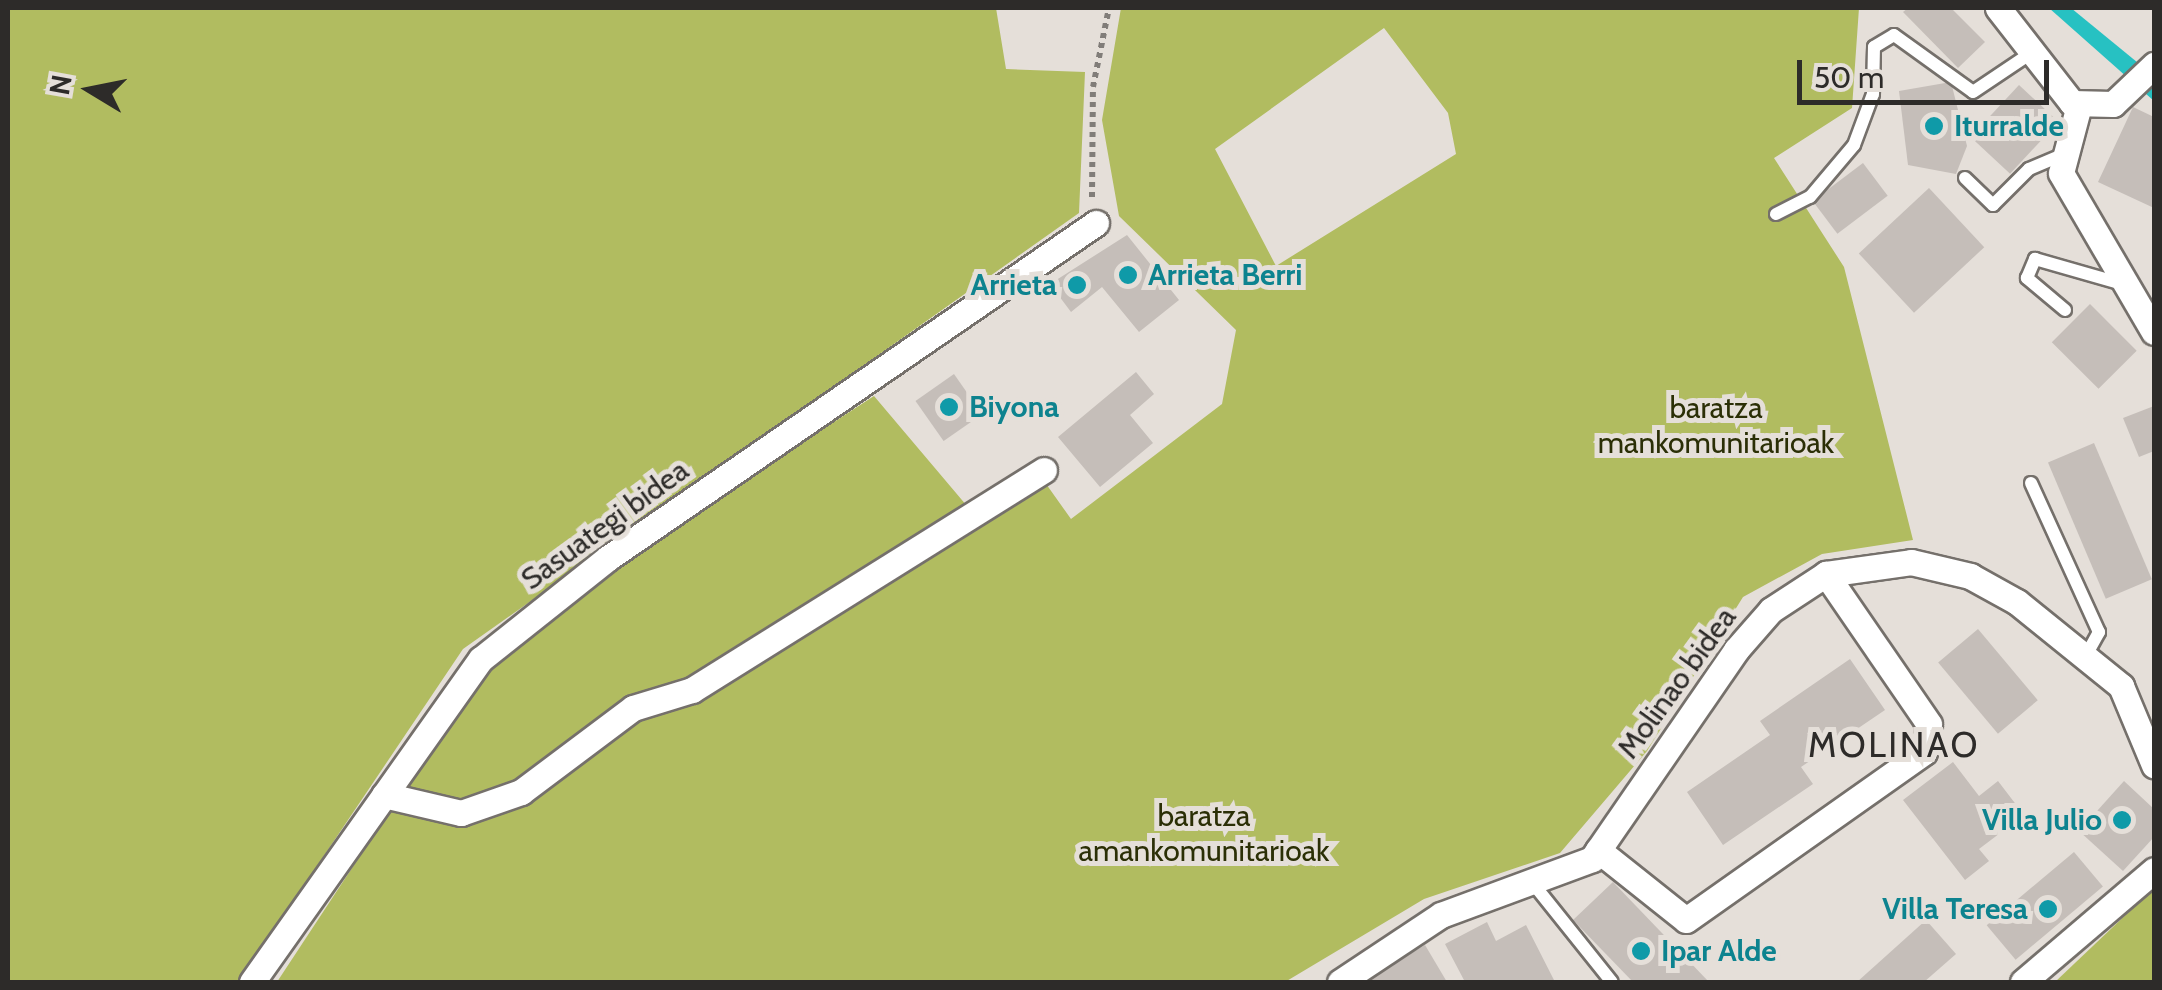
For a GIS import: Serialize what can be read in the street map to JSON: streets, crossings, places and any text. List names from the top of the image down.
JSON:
{
  "streets": {
    "street": ["Sasuategi bidea", "Molinao bidea"]
  },
  "districts": ["MOLINAO"],
  "parks": ["baratza mankomunitarioak", "baratza amankomunitarioak"],
  "places": [
    "Iturralde",
    "Arrieta Berri",
    "Arrieta",
    "Biyona",
    "Villa Julio",
    "Villa Teresa",
    "Ipar Alde"
  ],
  "scale_bar": "50 m",
  "north": "left"
}
